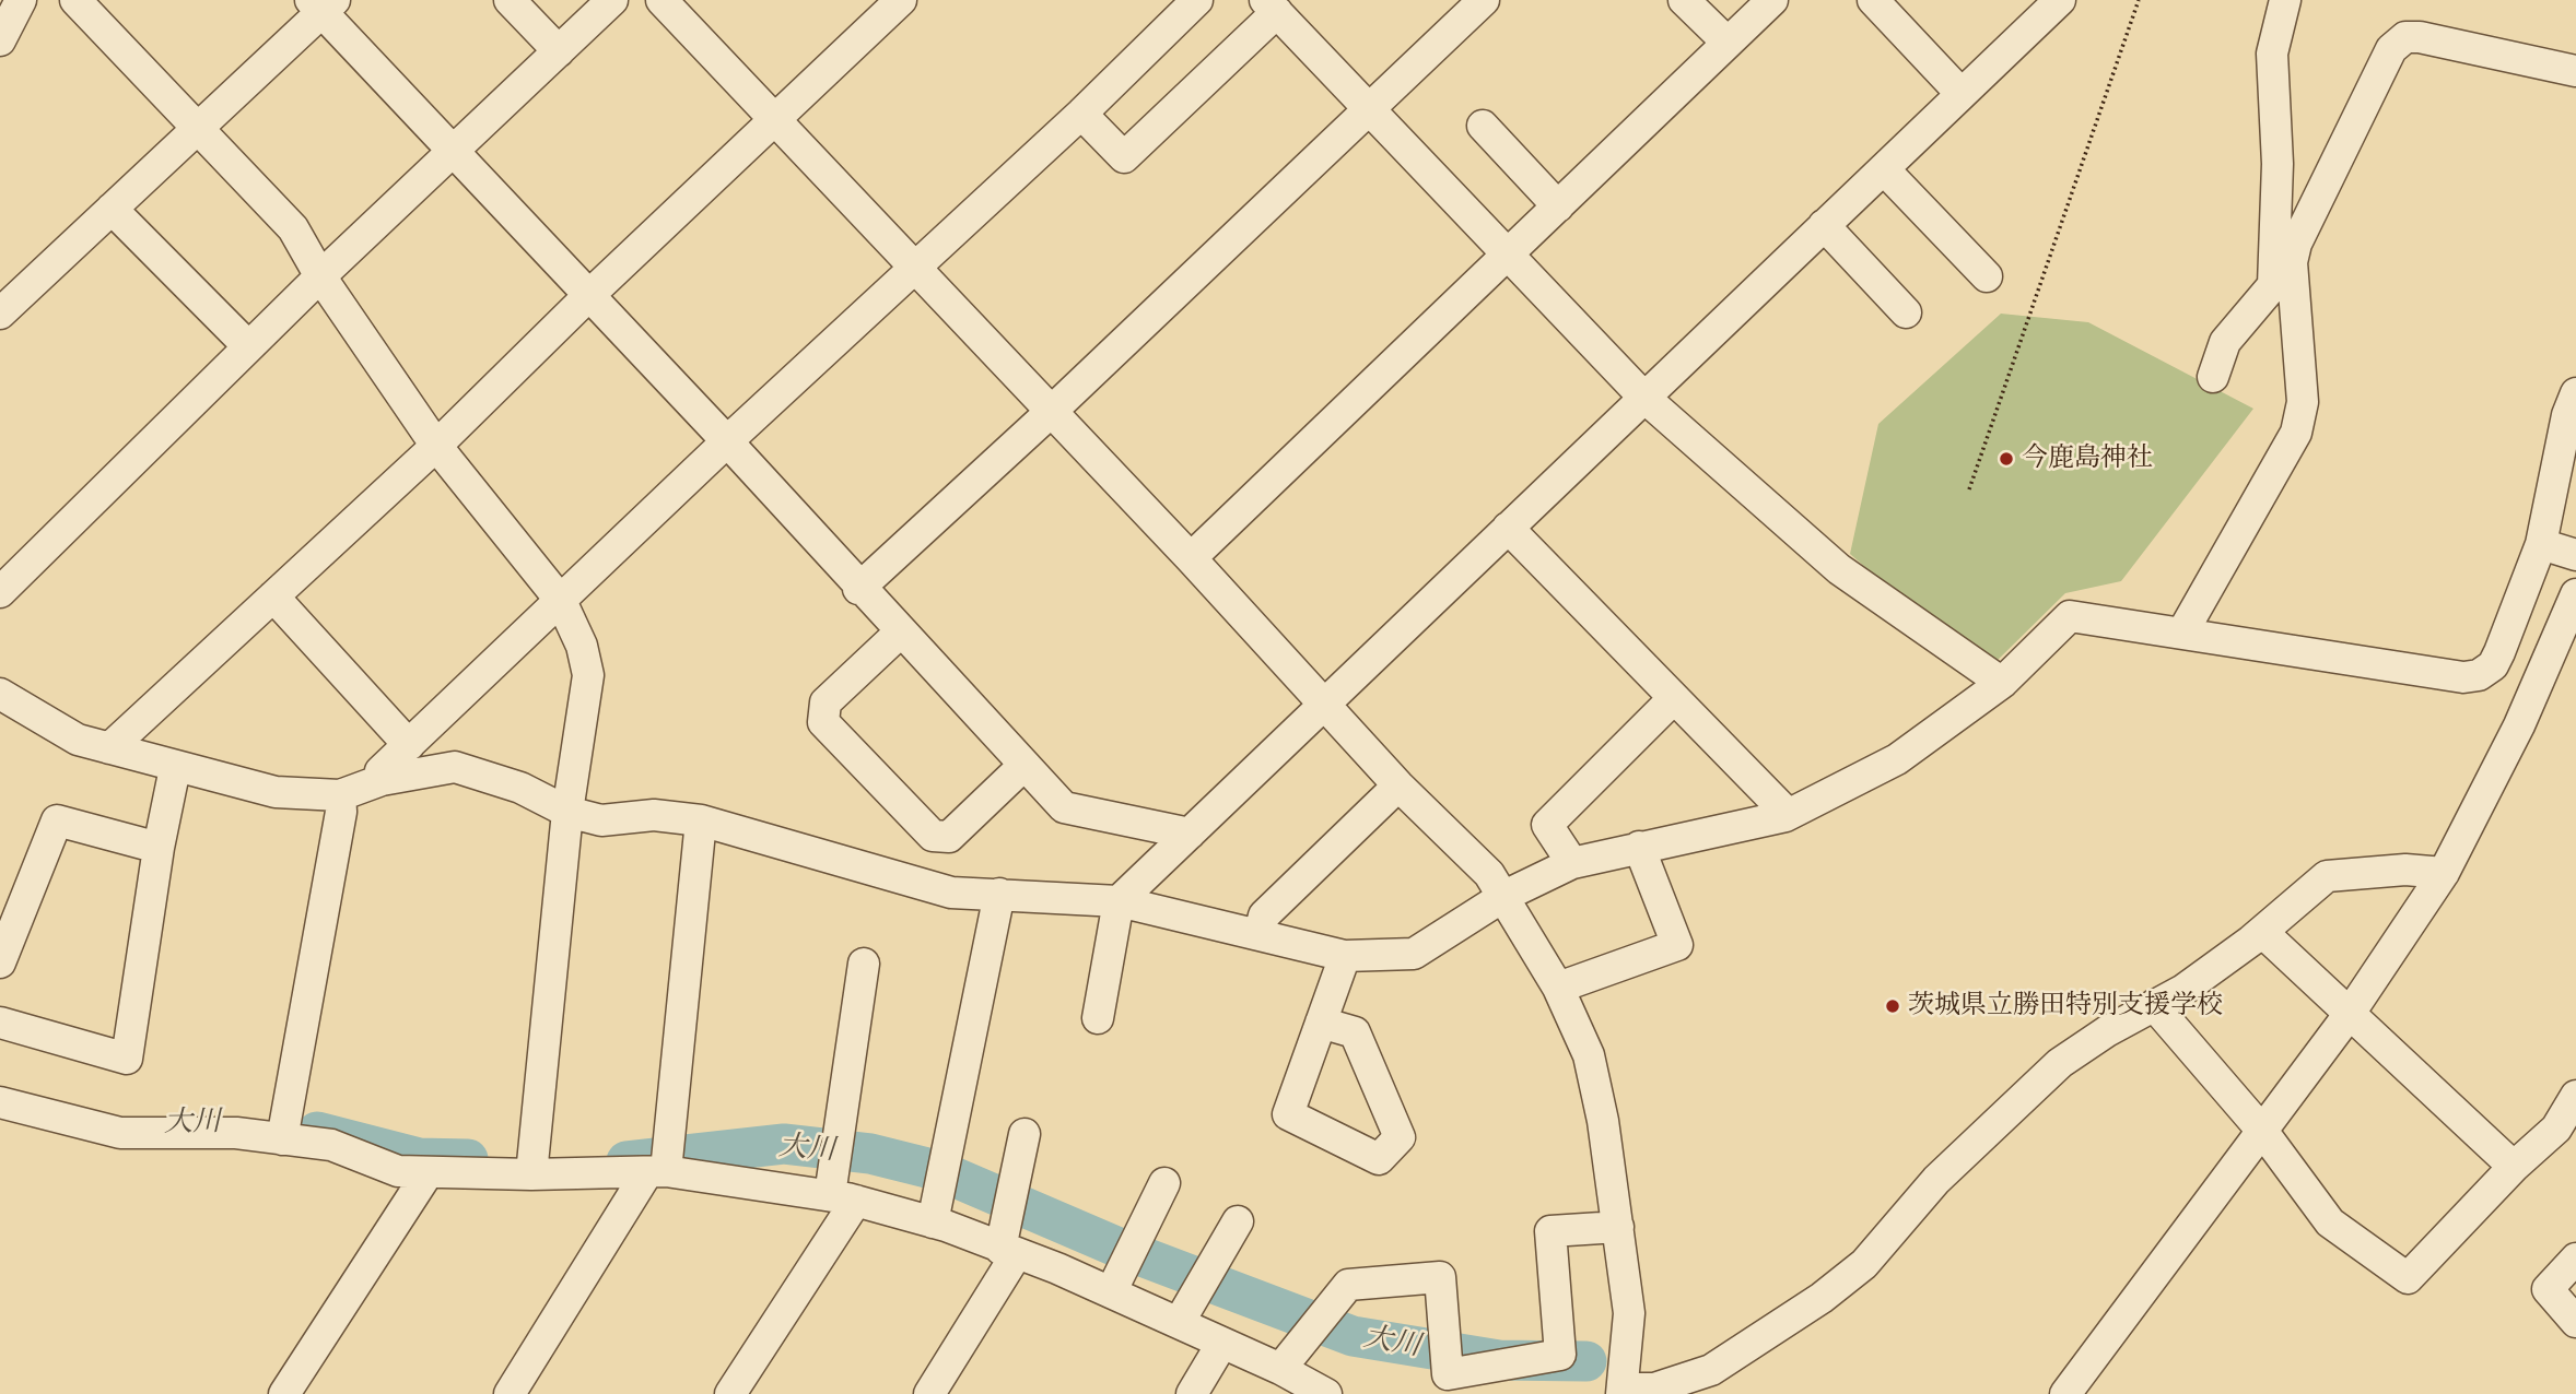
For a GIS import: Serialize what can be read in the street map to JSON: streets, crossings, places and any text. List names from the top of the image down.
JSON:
{
  "water": ["大川"],
  "places": ["今鹿島神社", "茨城県立勝田特別支援学校"]
}
